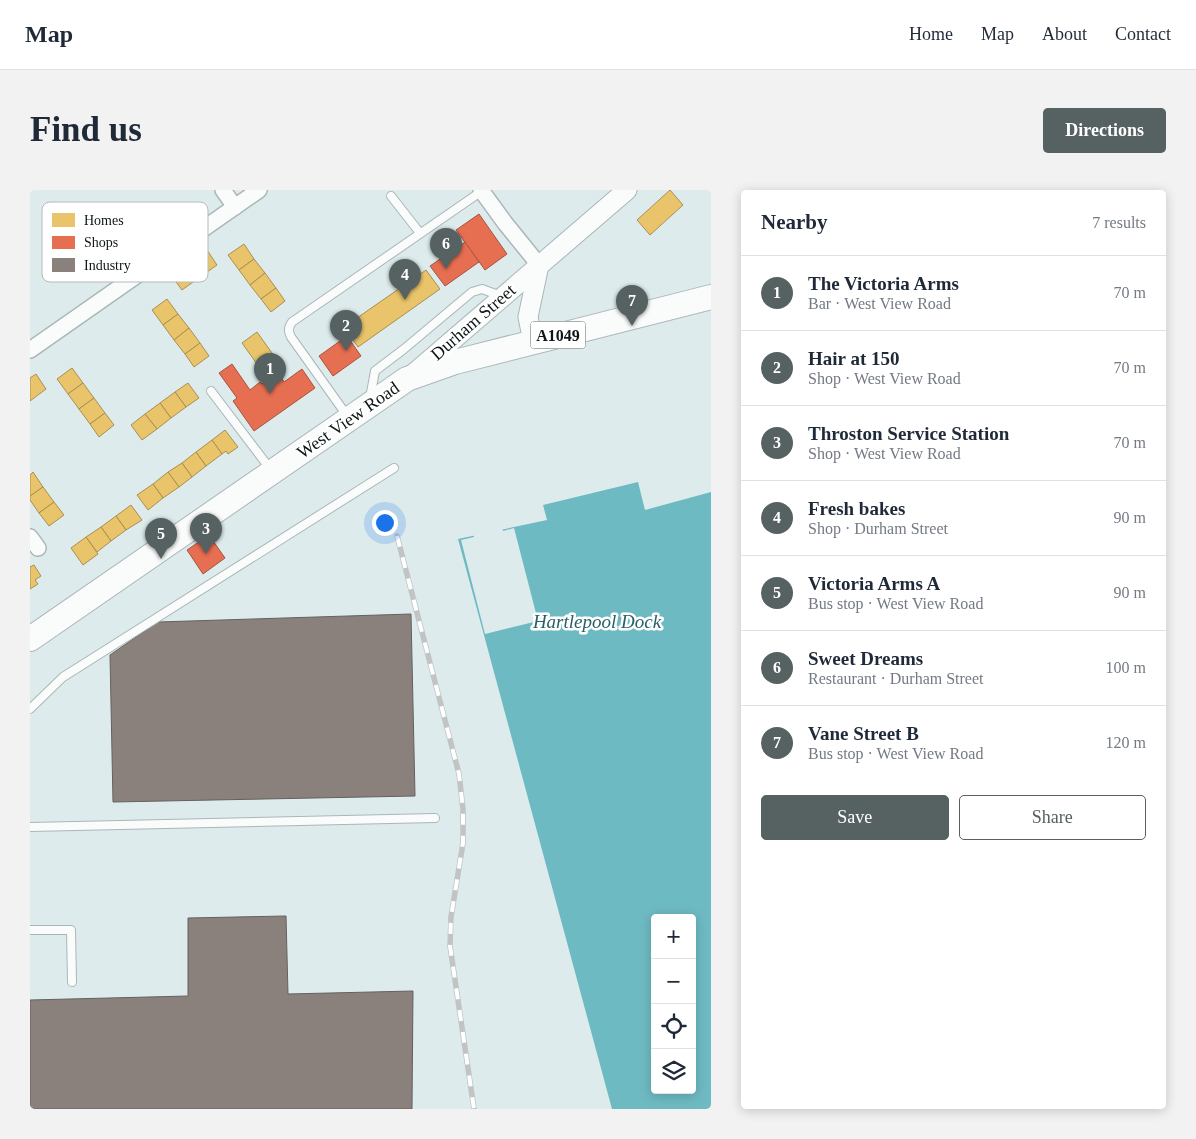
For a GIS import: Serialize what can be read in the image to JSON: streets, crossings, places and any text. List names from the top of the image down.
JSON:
{
  "streets": {
    "main road": ["A1049", "West View Road"],
    "street": ["Durham Street"]
  },
  "crossings": [
    ["Durham Street", "West View Road"]
  ],
  "water": ["Hartlepool Dock"],
  "legend": ["Homes", "Shops", "Industry"],
  "page": {
    "header": "Map",
    "nav": [
      "Home",
      "Map",
      "About",
      "Contact"
    ],
    "buttons": [
      "Directions",
      ["Save", "Share"]
    ],
    "title": "Find us",
    "heading": ["Nearby", "7 results"],
    "pins": [
      "6",
      "4",
      "7",
      "2",
      "1",
      "3",
      "5"
    ],
    "list": [
      {
        "mark": "1",
        "name": "The Victoria Arms",
        "note": "Bar · West View Road",
        "value": "70 m"
      },
      {
        "mark": "2",
        "name": "Hair at 150",
        "note": "Shop · West View Road",
        "value": "70 m"
      },
      {
        "mark": "3",
        "name": "Throston Service Station",
        "note": "Shop · West View Road",
        "value": "70 m"
      },
      {
        "mark": "4",
        "name": "Fresh bakes",
        "note": "Shop · Durham Street",
        "value": "90 m"
      },
      {
        "mark": "5",
        "name": "Victoria Arms A",
        "note": "Bus stop · West View Road",
        "value": "90 m"
      },
      {
        "mark": "6",
        "name": "Sweet Dreams",
        "note": "Restaurant · Durham Street",
        "value": "100 m"
      },
      {
        "mark": "7",
        "name": "Vane Street B",
        "note": "Bus stop · West View Road",
        "value": "120 m"
      }
    ],
    "map_buttons": ["+", "−"]
  }
}
